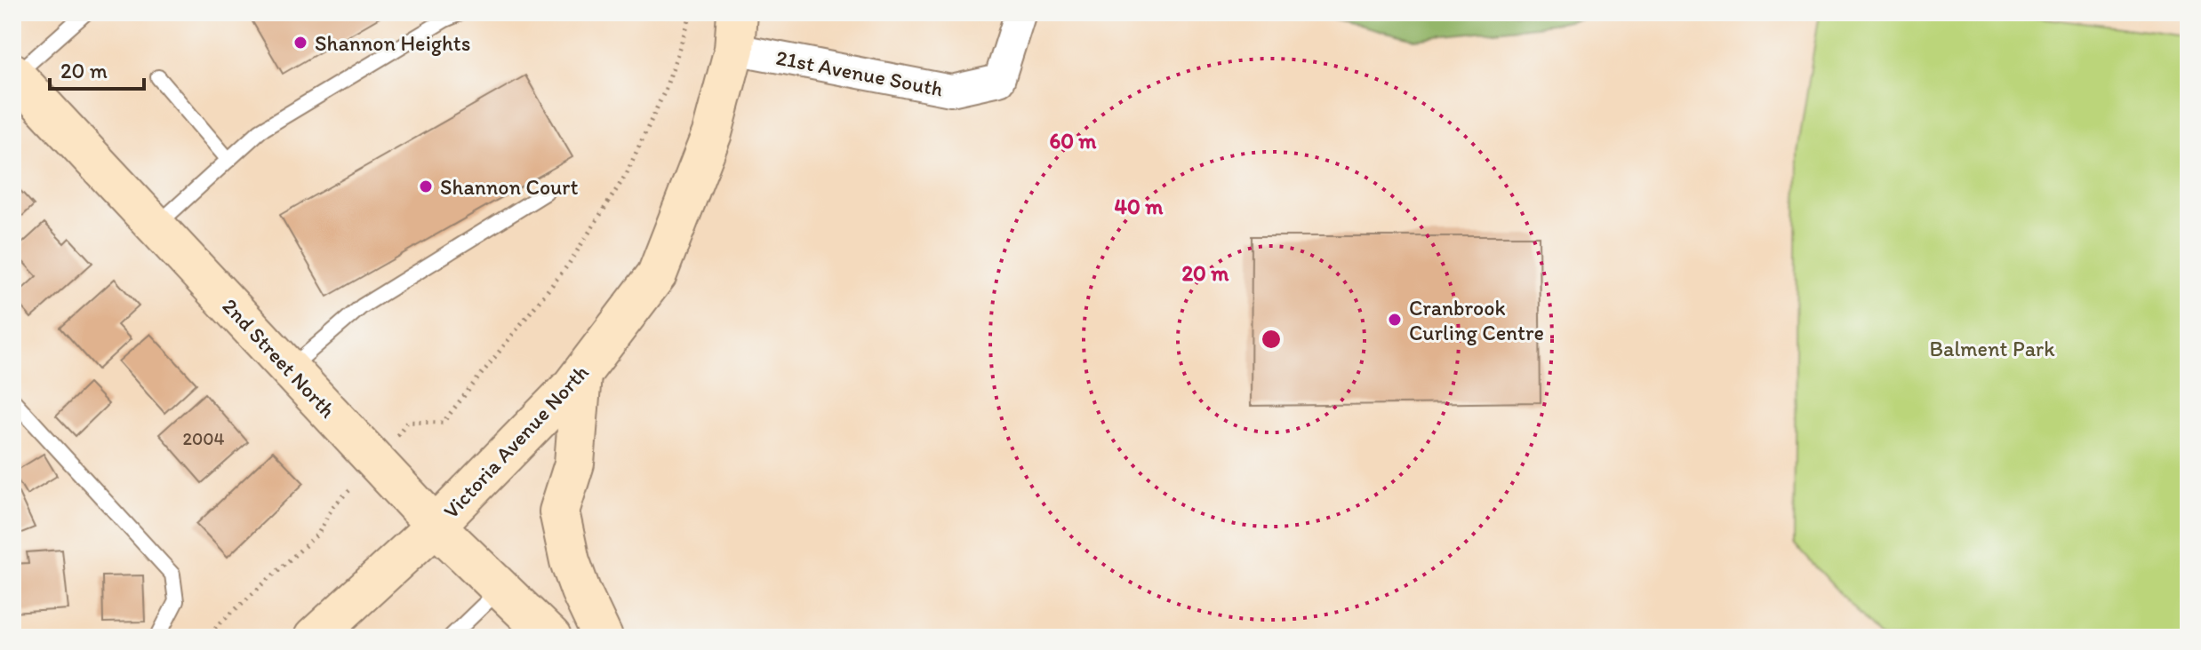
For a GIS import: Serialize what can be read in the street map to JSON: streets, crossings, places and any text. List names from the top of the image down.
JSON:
{
  "streets": {
    "main road": ["2nd Street North", "Victoria Avenue North"],
    "street": ["21st Avenue South"]
  },
  "crossings": [
    ["21st Avenue South", "Victoria Avenue North"],
    ["2nd Street North", "Victoria Avenue North"]
  ],
  "parks": ["Balment Park"],
  "places": ["Shannon Heights", "Shannon Court", "Cranbrook Curling Centre"],
  "house_numbers": ["2004"],
  "scale_bar": "20 m",
  "rings": ["60 m", "40 m", "20 m"]
}
